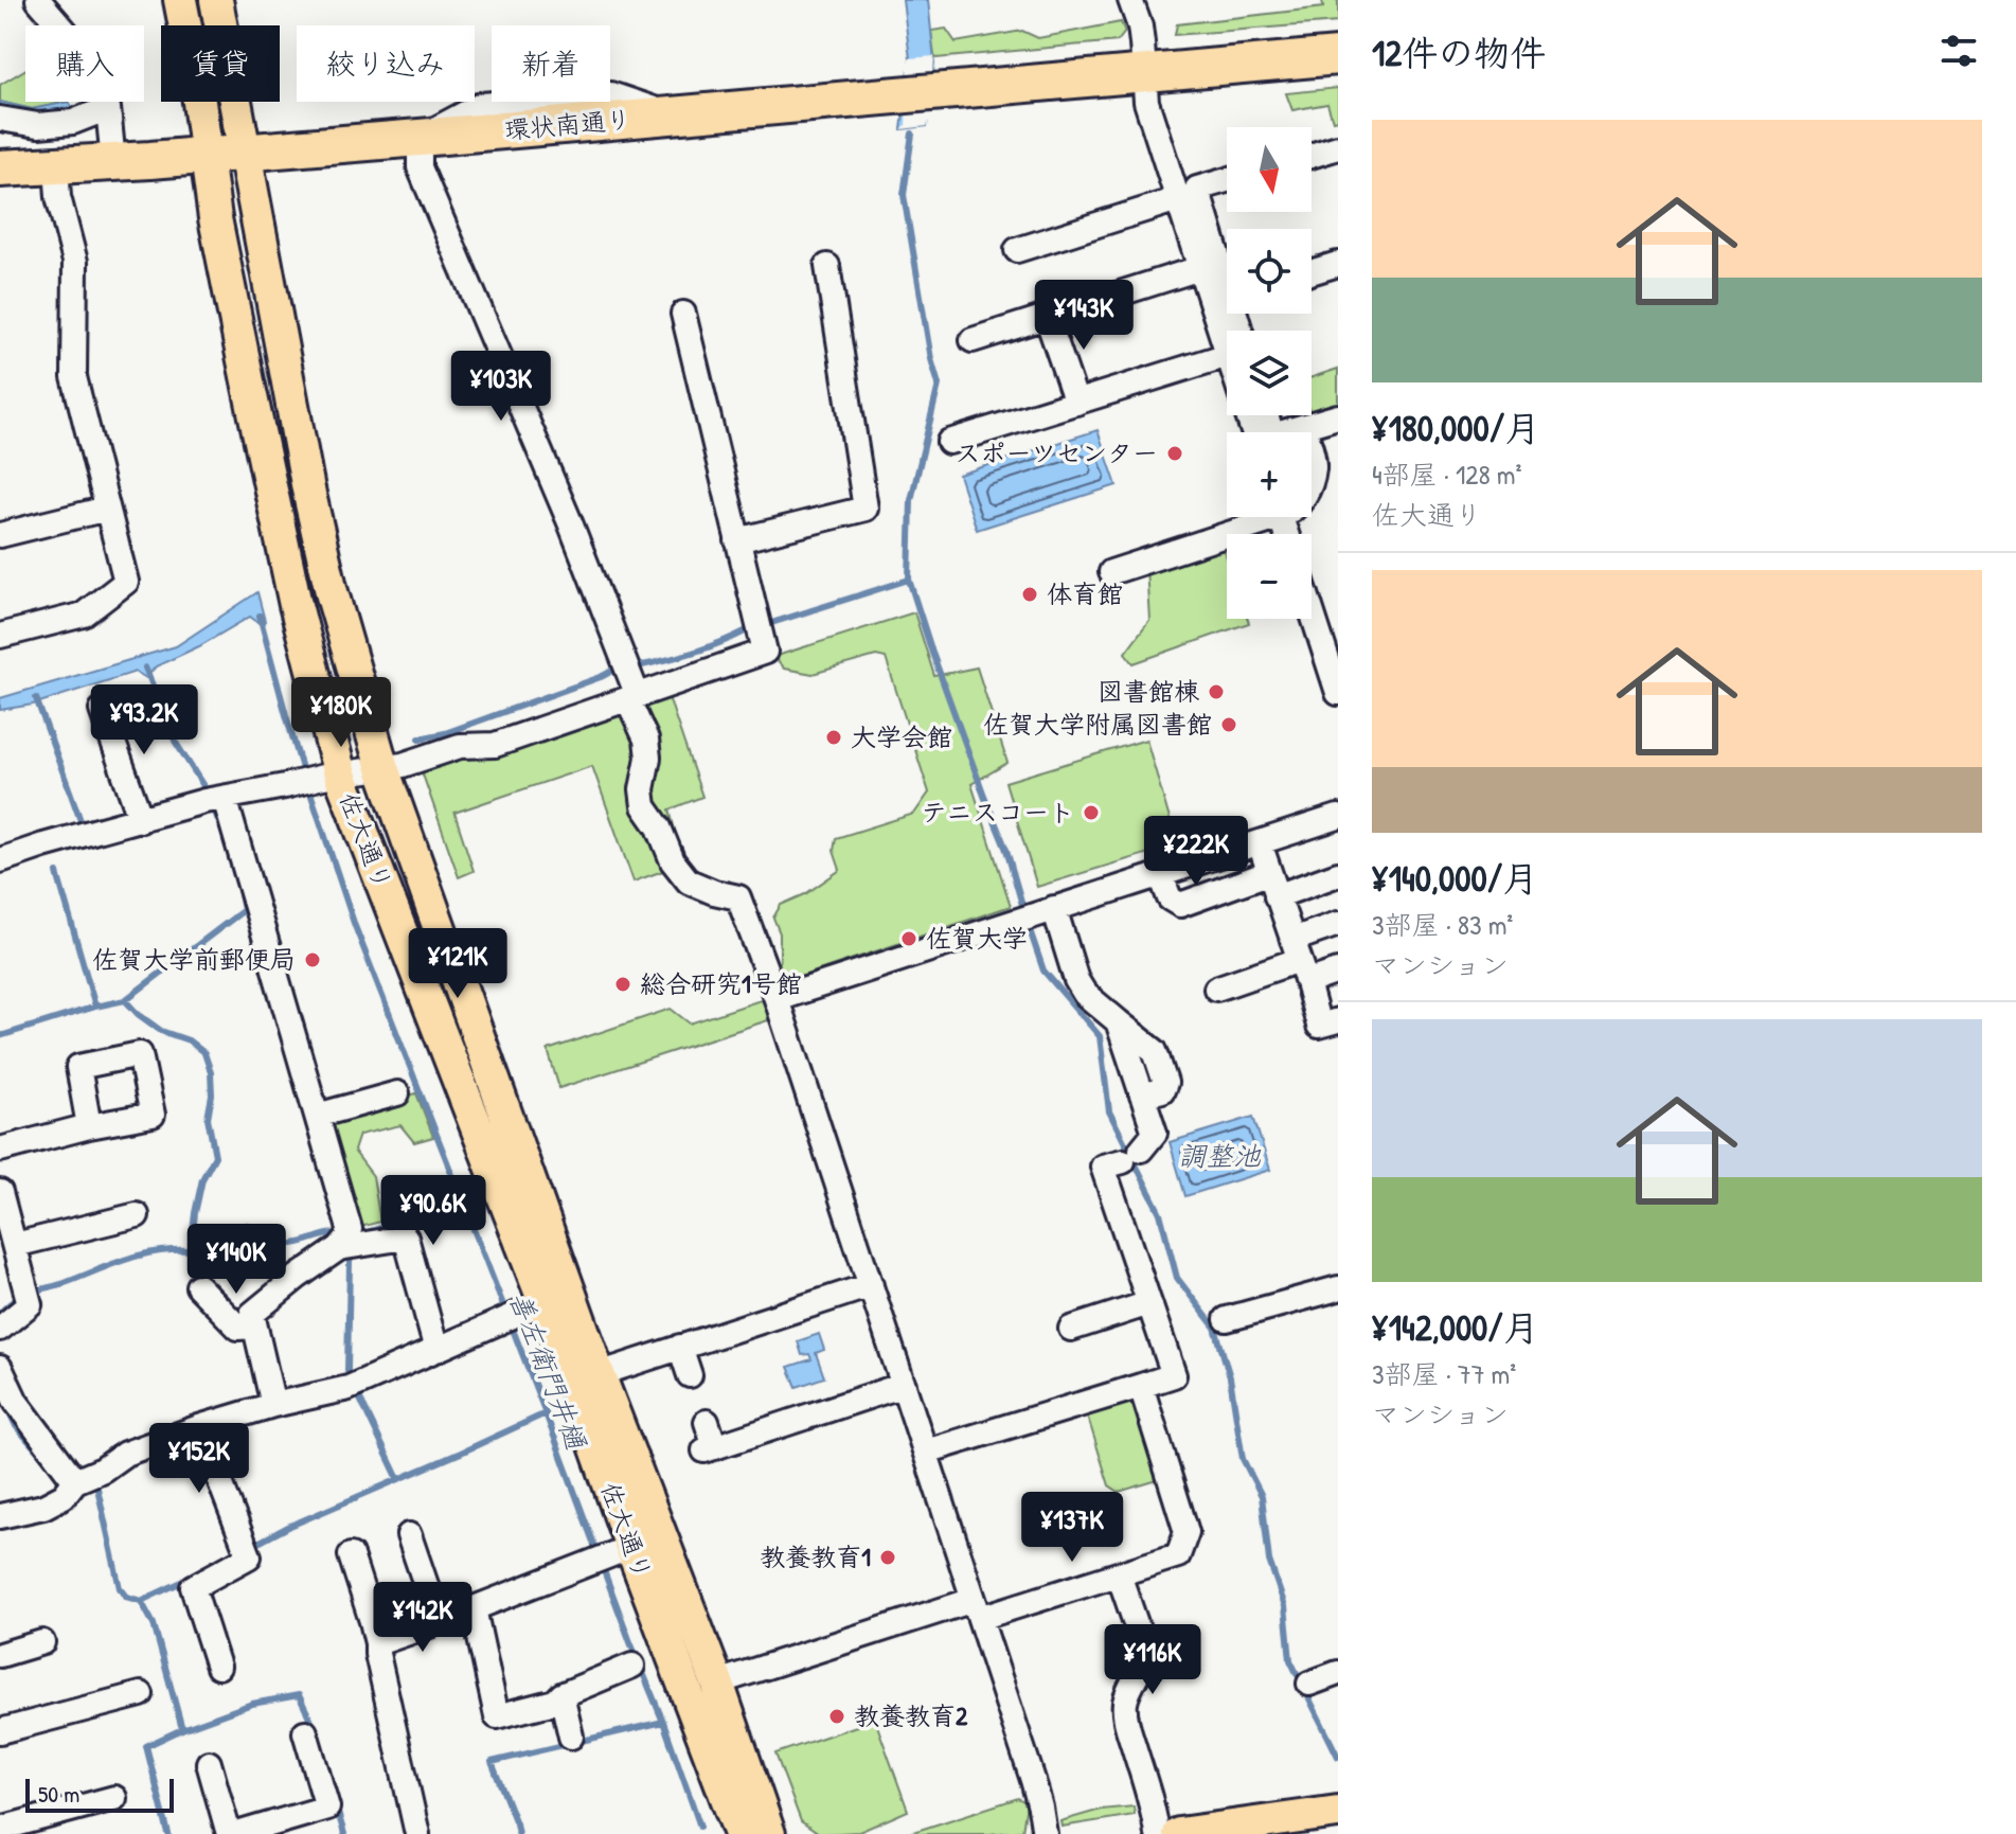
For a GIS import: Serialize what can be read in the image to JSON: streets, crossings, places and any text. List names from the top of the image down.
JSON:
{
  "streets": {
    "highway": ["環状南通り"],
    "main road": ["佐大通り"]
  },
  "crossings": [
    ["環状南通り", "佐大通り"]
  ],
  "water": ["調整池", "善左衛門井樋"],
  "places": [
    "スポーツセンター",
    "体育館",
    "図書館棟",
    "佐賀大学附属図書館",
    "大学会館",
    "テニスコート",
    "佐賀大学",
    "佐賀大学前郵便局",
    "総合研究1号館",
    "教養教育1",
    "教養教育2"
  ],
  "scale_bar": "50 m",
  "north": "bottom",
  "page": {
    "heading": "12件の物件",
    "chip": [
      "購入",
      "賃貸",
      "絞り込み",
      "新着"
    ],
    "list": [
      {
        "name": "¥180,000/月",
        "note": "4部屋 · 128 m² · 佐大通り"
      },
      {
        "name": "¥140,000/月",
        "note": "3部屋 · 83 m² · マンション"
      },
      {
        "name": "¥142,000/月",
        "note": "3部屋 · 77 m² · マンション"
      }
    ],
    "map_buttons": ["+", "−"],
    "price": [
      "¥143K",
      "¥103K",
      "¥180K",
      "¥93.2K",
      "¥222K",
      "¥121K",
      "¥90.6K",
      "¥140K",
      "¥152K",
      "¥137K",
      "¥142K",
      "¥116K"
    ],
    "scale": "50 m"
  }
}
